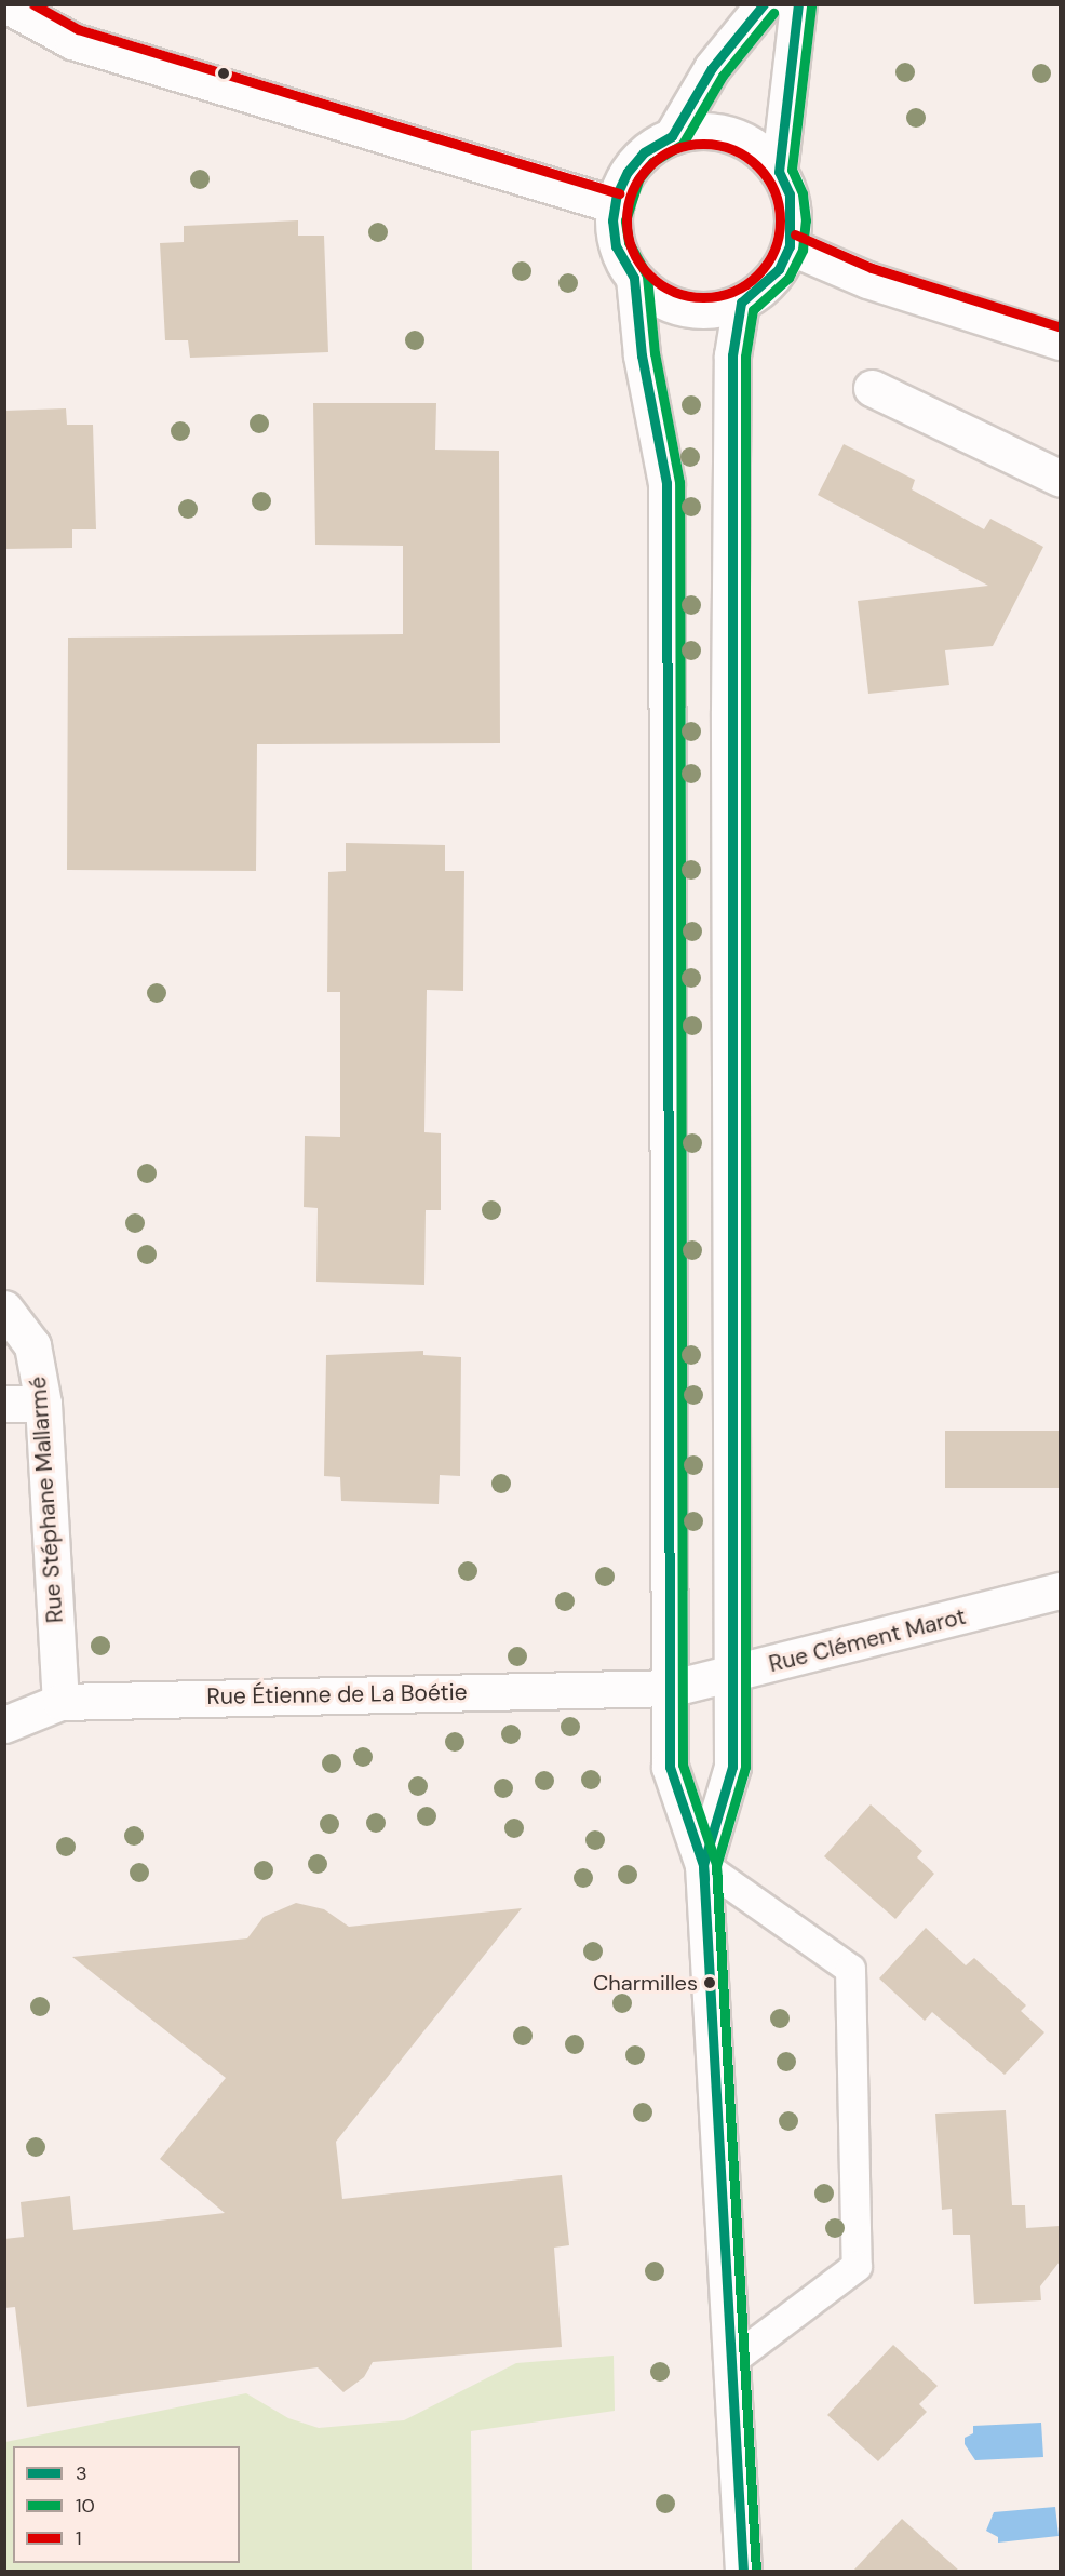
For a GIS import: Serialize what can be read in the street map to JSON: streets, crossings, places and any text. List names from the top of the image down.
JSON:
{
  "streets": {
    "street": ["Rue Stéphane Mallarmé", "Rue Clément Marot", "Rue Étienne de La Boétie"]
  },
  "crossings": [
    ["Rue Stéphane Mallarmé", "Rue Étienne de La Boétie"],
    ["Rue Clément Marot", "Rue Étienne de La Boétie"]
  ],
  "places": ["Charmilles"],
  "lines": ["transit line 3", "transit line 1", "transit line 10"],
  "legend": ["3", "10", "1"]
}
